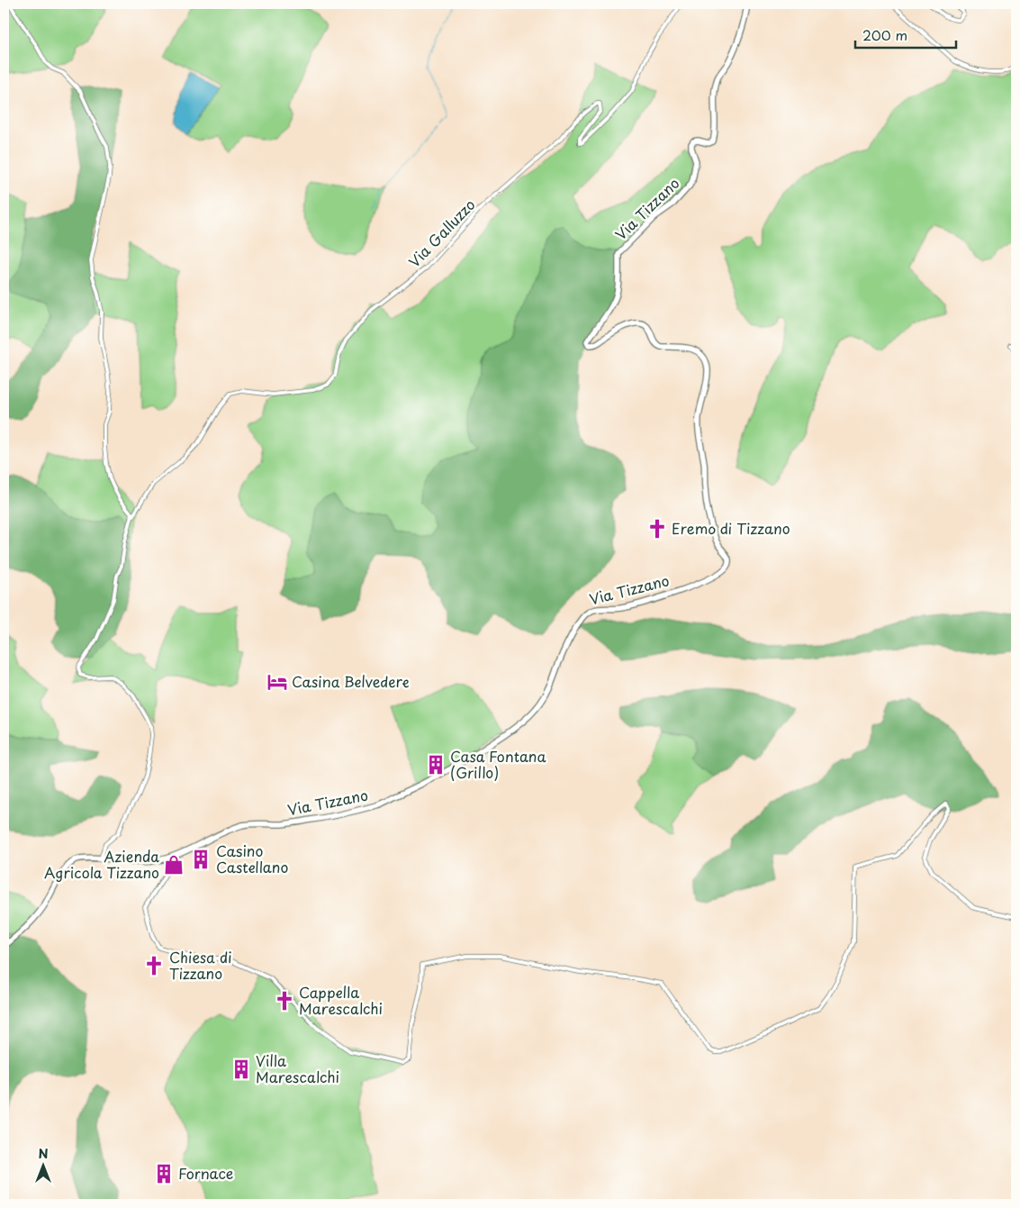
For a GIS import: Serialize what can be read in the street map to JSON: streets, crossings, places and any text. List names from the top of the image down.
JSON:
{
  "streets": {
    "street": ["Via Tizzano", "Via Galluzzo"]
  },
  "places": {
    "church": ["Eremo di Tizzano", "Chiesa di Tizzano", "Cappella Marescalchi"],
    "hotel": ["Casina Belvedere"],
    "building": [
      "Casa Fontana (Grillo)",
      "Casino Castellano",
      "Villa Marescalchi",
      "Fornace"
    ],
    "shop": ["Azienda Agricola Tizzano"]
  },
  "scale_bar": "200 m",
  "north": "top"
}
